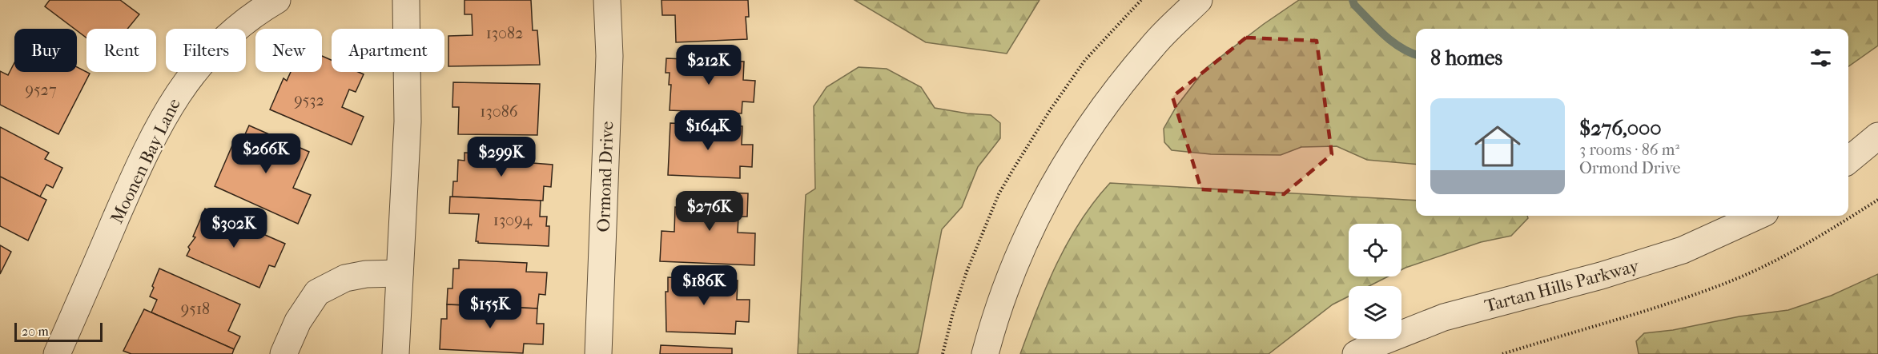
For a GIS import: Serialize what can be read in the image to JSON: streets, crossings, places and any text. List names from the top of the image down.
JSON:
{
  "streets": {
    "street": ["Moonen Bay Lane", "Ormond Drive", "Tartan Hills Parkway"]
  },
  "house_numbers": [
    "13082",
    "9527",
    "9532",
    "13086",
    "13094",
    "9518"
  ],
  "scale_bar": "20 m",
  "page": {
    "chip": [
      "Buy",
      "Rent",
      "Filters",
      "New",
      "Apartment"
    ],
    "heading": "8 homes",
    "price": [
      "$212K",
      "$164K",
      "$266K",
      "$299K",
      "$276K",
      "$302K",
      "$186K",
      "$155K"
    ],
    "list": [
      {
        "name": "$276,000",
        "note": "3 rooms · 86 m² · Ormond Drive"
      }
    ],
    "scale": "20 m"
  }
}
